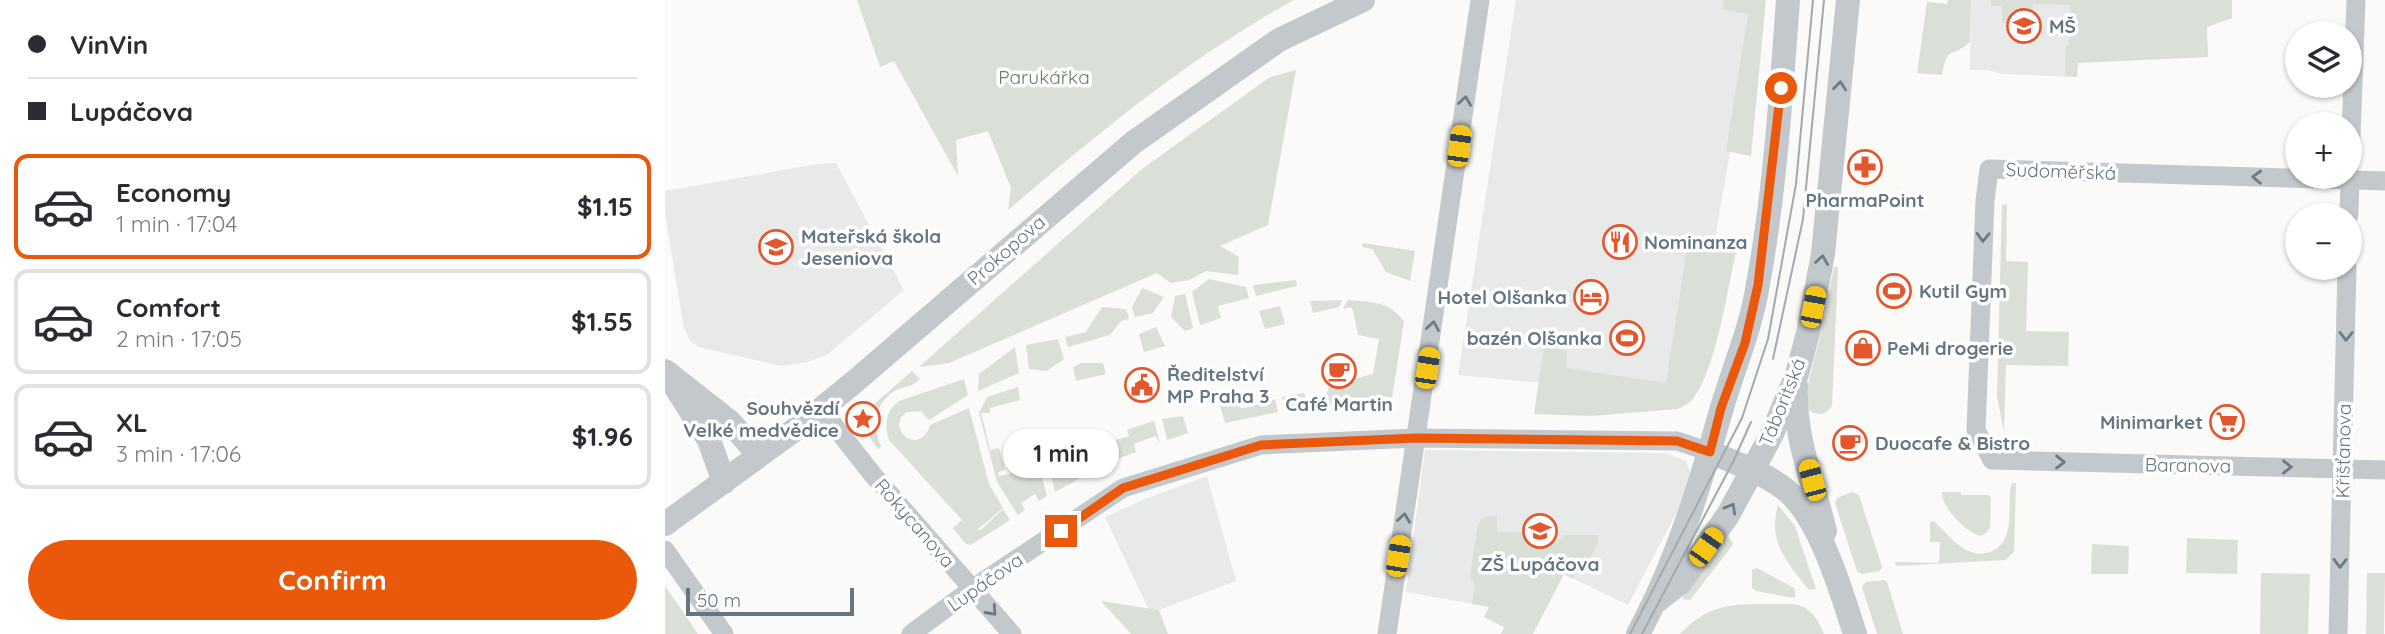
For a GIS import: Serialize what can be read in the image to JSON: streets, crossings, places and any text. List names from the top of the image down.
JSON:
{
  "streets": {
    "street": [
      "Sudoměřská",
      "Prokopova",
      "Táboritská",
      "Křišťanova",
      "Baranova",
      "Rokycanova",
      "Lupáčova"
    ]
  },
  "crossings": [
    ["Sudoměřská", "Baranova"],
    ["Prokopova", "Rokycanova"],
    ["Táboritská", "Lupáčova"],
    ["Křišťanova", "Baranova"],
    ["Rokycanova", "Lupáčova"]
  ],
  "one_way": ["Křišťanova", "Baranova"],
  "parks": ["Parukářka"],
  "places": {
    "school or university": ["MŠ", "Mateřská škola Jeseniova", "ZŠ Lupáčova"],
    "pharmacy": ["PharmaPoint"],
    "restaurant": ["Nominanza"],
    "sports": ["Kutil Gym", "bazén Olšanka"],
    "hotel": ["Hotel Olšanka"],
    "shop": ["PeMi drogerie"],
    "cafe": ["Café Martin", "Duocafe & Bistro"],
    "public building": ["Ředitelství MP Praha 3"],
    "place": ["Souhvězdí Velké medvědice"],
    "supermarket": ["Minimarket"]
  },
  "scale_bar": "50 m",
  "page": {
    "banner": ["VinVin", "Lupáčova"],
    "map_buttons": ["+", "−"],
    "list": [
      {
        "name": "Economy",
        "note": "1 min · 17:04",
        "value": "$1.15"
      },
      {
        "name": "Comfort",
        "note": "2 min · 17:05",
        "value": "$1.55"
      },
      {
        "name": "XL",
        "note": "3 min · 17:06",
        "value": "$1.96"
      }
    ],
    "bubble": "1 min",
    "buttons": "Confirm",
    "scale": "50 m"
  }
}
